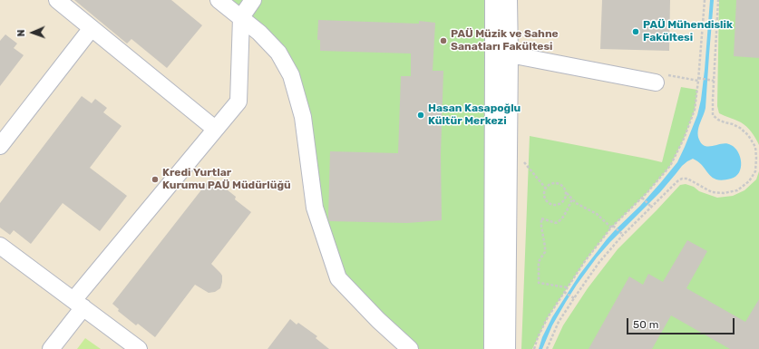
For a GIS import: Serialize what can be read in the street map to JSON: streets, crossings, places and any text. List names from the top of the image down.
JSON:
{
  "places": [
    "PAÜ Mühendislik Fakültesi",
    "PAÜ Müzik ve Sahne Sanatları Fakültesi",
    "Hasan Kasapoğlu Kültür Merkezi",
    "Kredi Yurtlar Kurumu PAÜ Müdürlüğü"
  ],
  "scale_bar": "50 m",
  "north": "left"
}
